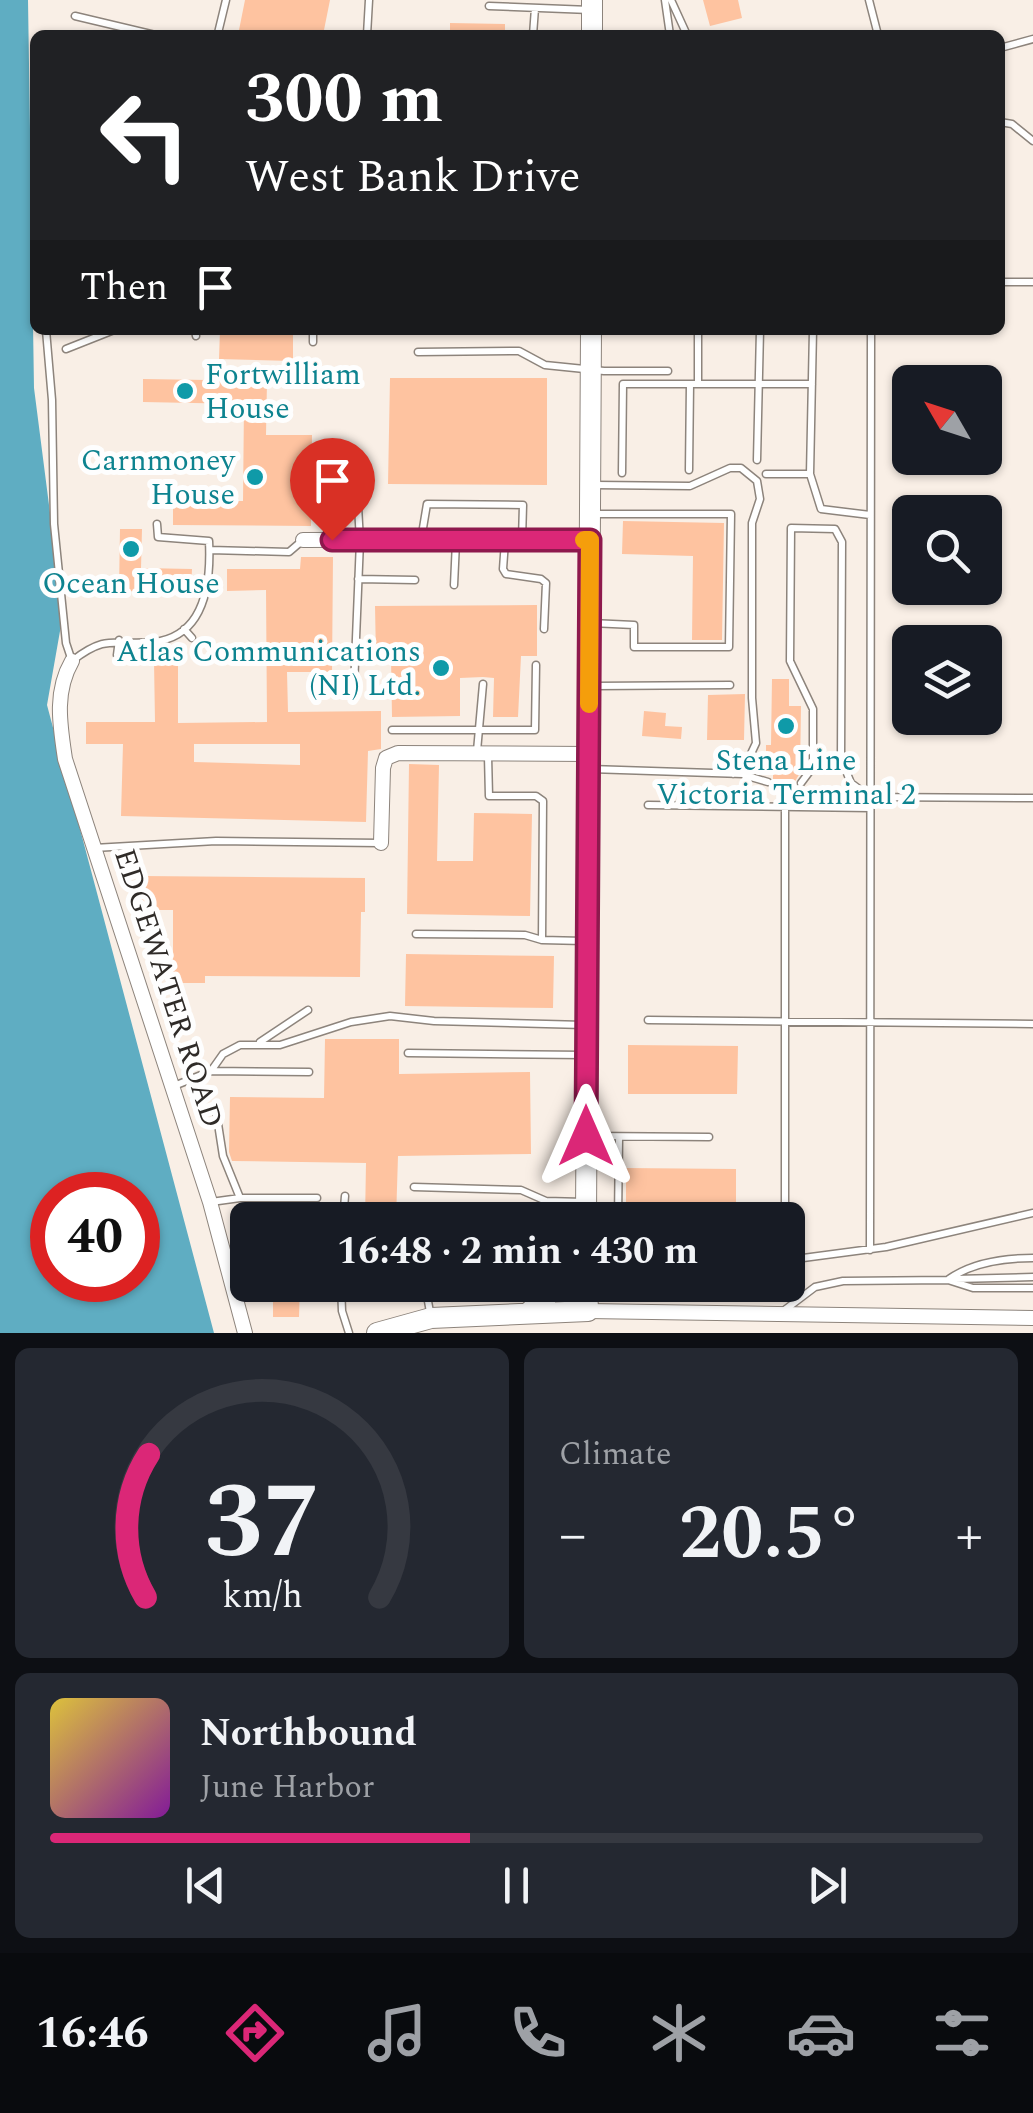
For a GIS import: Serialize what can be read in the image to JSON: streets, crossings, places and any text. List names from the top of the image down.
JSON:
{
  "streets": {
    "street": ["EDGEWATER ROAD"]
  },
  "places": [
    "Fortwilliam House",
    "Carnmoney House",
    "Ocean House",
    "Atlas Communications (NI) Ltd.",
    "Stena Line Victoria Terminal 2"
  ],
  "north": "top left",
  "page": {
    "turn": ["300 m", "West Bank Drive"],
    "then": "Then",
    "limit": "40",
    "trip": "16:48 · 2 min · 430 m",
    "tile": "Climate",
    "heat": ["−", "20.5°", "+"],
    "song": ["Northbound", "June Harbor"],
    "tabs": "16:46",
    "gauge": ["37", "km/h"]
  }
}
